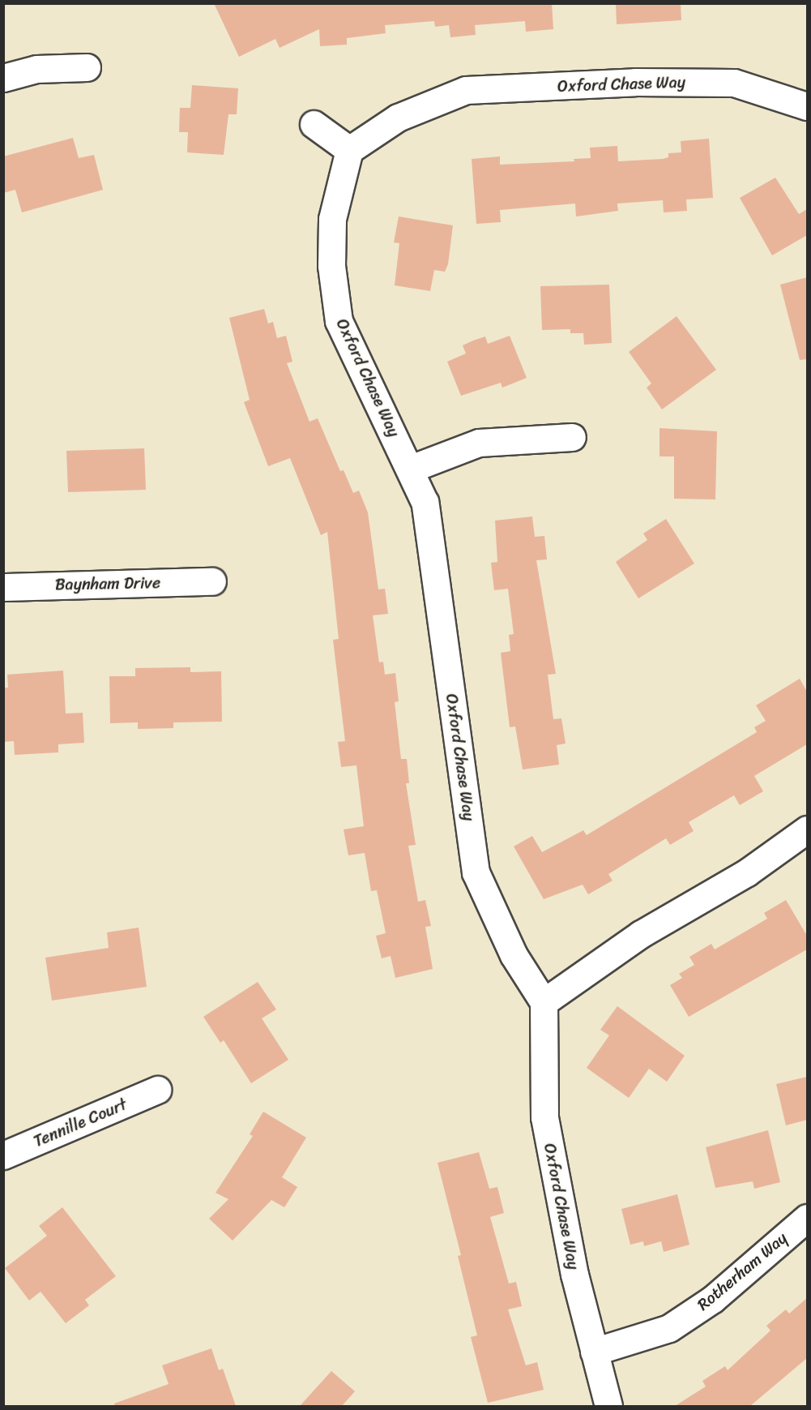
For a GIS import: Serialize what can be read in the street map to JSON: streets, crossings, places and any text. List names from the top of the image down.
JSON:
{
  "streets": {
    "street": [
      "Oxford Chase Way",
      "Baynham Drive",
      "Tennille Court",
      "Rotherham Way"
    ]
  },
  "crossings": [
    ["Oxford Chase Way", "Rotherham Way"]
  ]
}
